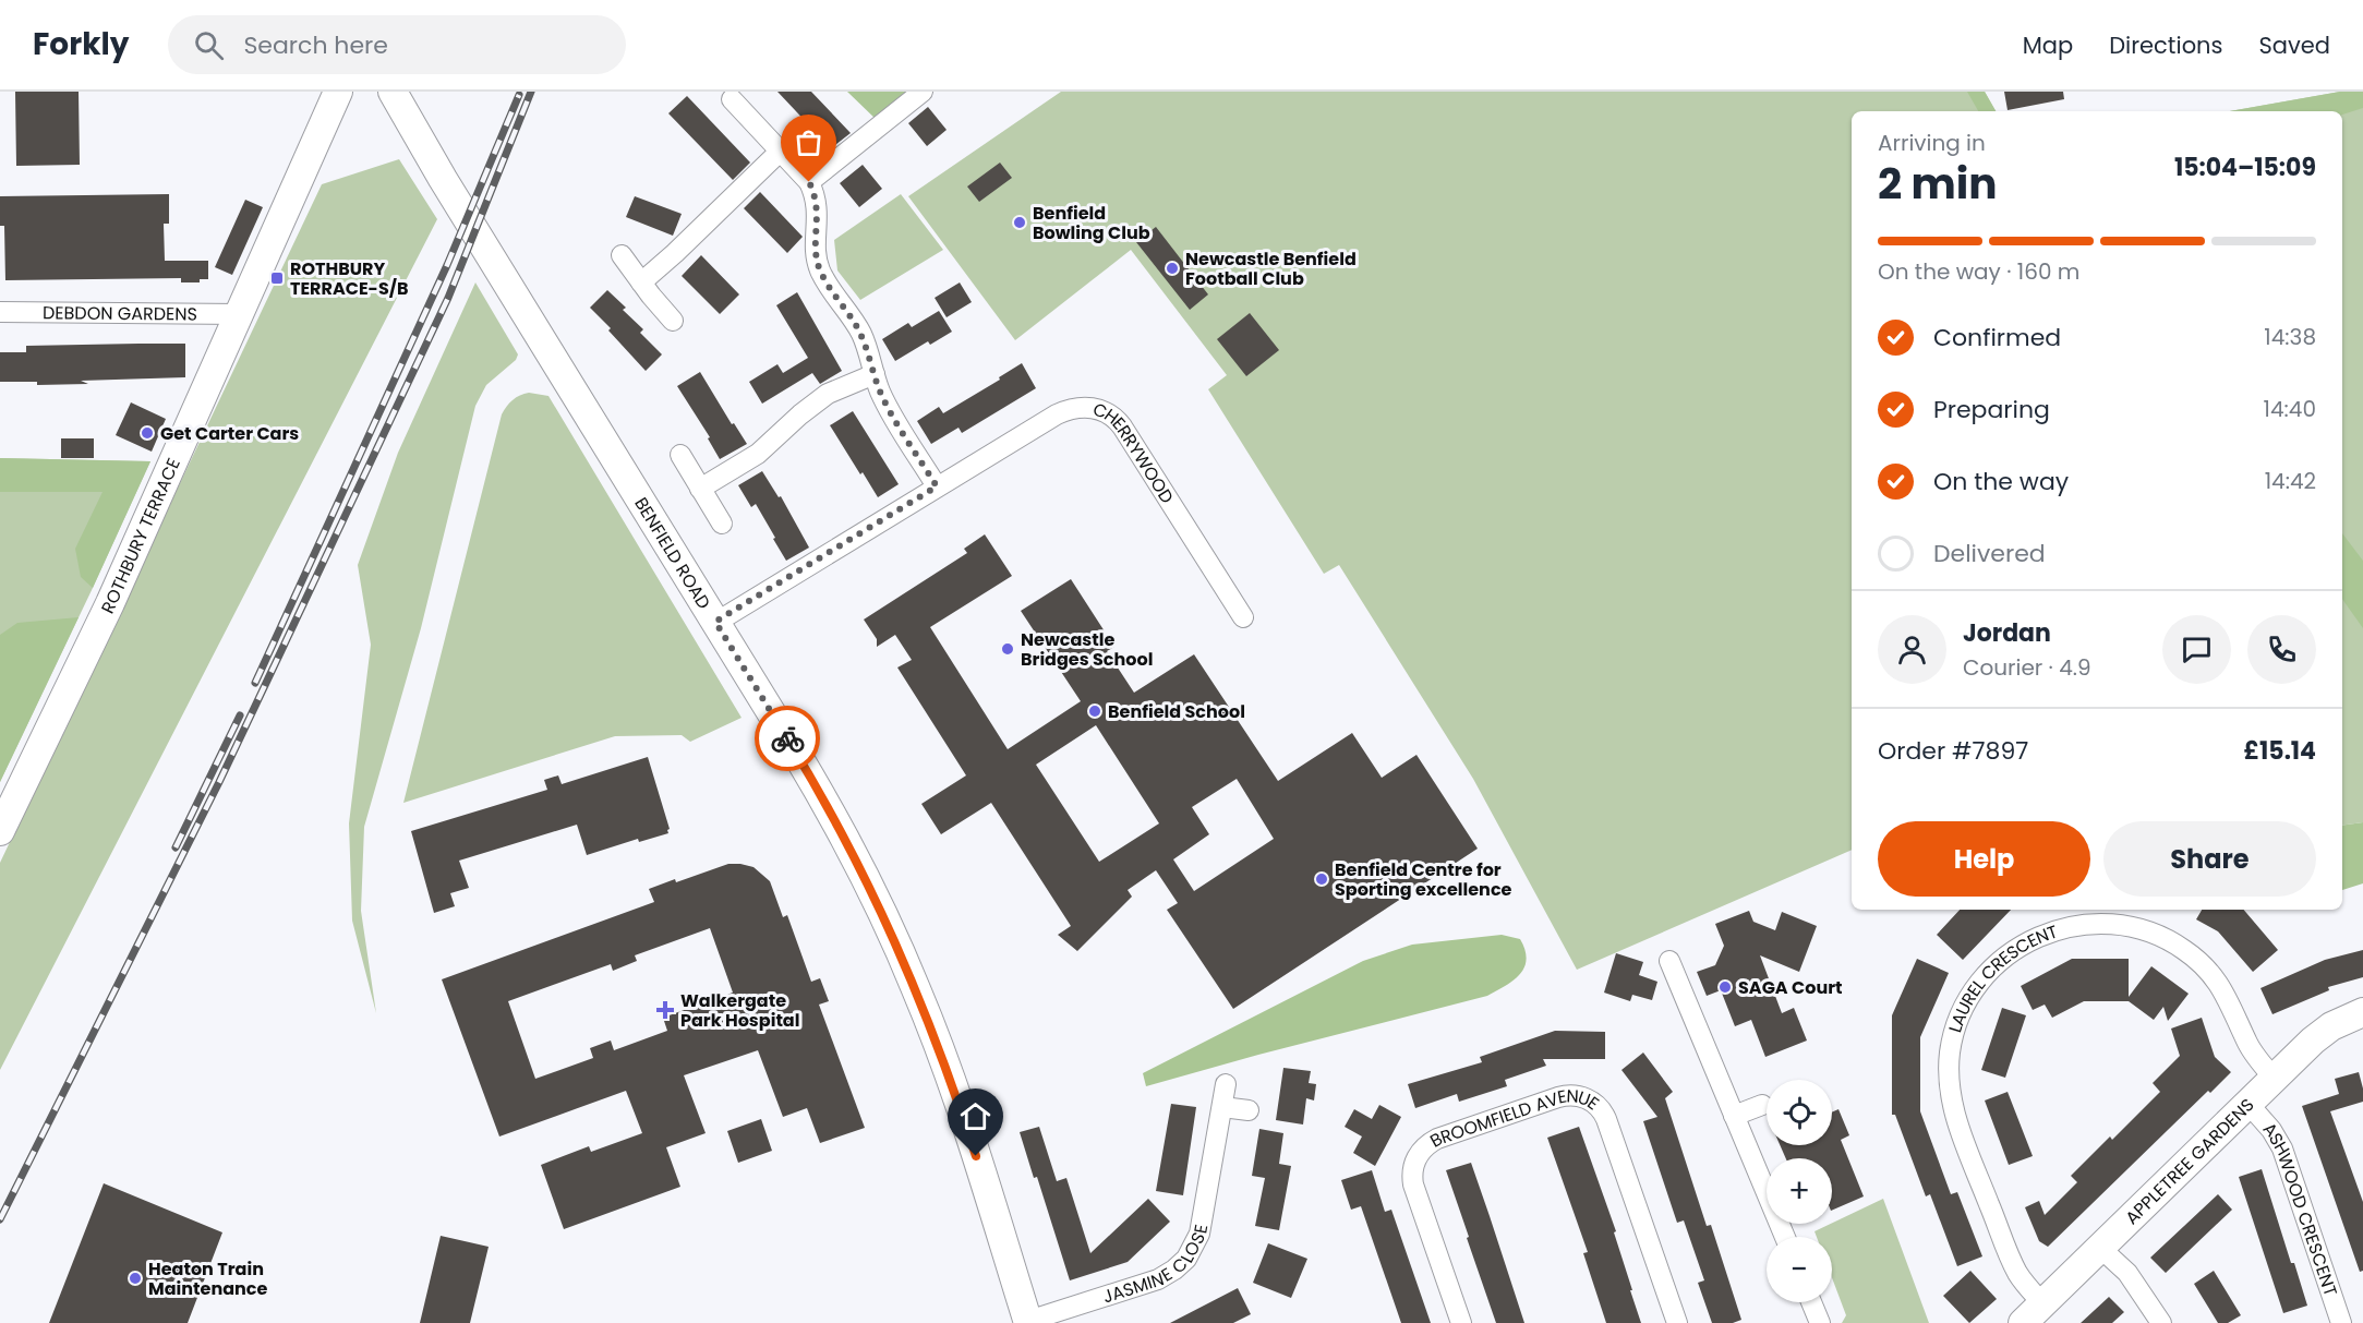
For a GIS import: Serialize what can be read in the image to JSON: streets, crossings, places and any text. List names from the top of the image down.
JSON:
{
  "streets": {
    "street": [
      "DEBDON GARDENS",
      "CHERRYWOOD",
      "ROTHBURY TERRACE",
      "BENFIELD ROAD",
      "LAUREL CRESCENT",
      "BROOMFIELD AVENUE",
      "APPLETREE GARDENS",
      "ASHWOOD CRESCENT",
      "JASMINE CLOSE"
    ]
  },
  "crossings": [
    ["DEBDON GARDENS", "ROTHBURY TERRACE"],
    ["CHERRYWOOD", "BENFIELD ROAD"],
    ["BENFIELD ROAD", "JASMINE CLOSE"],
    ["LAUREL CRESCENT", "APPLETREE GARDENS"],
    ["APPLETREE GARDENS", "ASHWOOD CRESCENT"]
  ],
  "places": {
    "other": [
      "Benfield Bowling Club",
      "Newcastle Benfield Football Club",
      "Get Carter Cars",
      "Newcastle Bridges School",
      "Benfield School",
      "Benfield Centre for Sporting excellence",
      "SAGA Court",
      "Heaton Train Maintenance"
    ],
    "transit": ["ROTHBURY TERRACE-S/B"],
    "health": ["Walkergate Park Hospital"]
  },
  "page": {
    "header": "Forkly",
    "search": "Search here",
    "nav": ["Map", "Directions", "Saved"],
    "heading": ["2 min", "Arriving in", "15:04–15:09"],
    "panel": [
      "Jordan",
      "Courier · 4.9",
      "Order #7897",
      "£15.14"
    ],
    "bar": "On the way · 160 m",
    "list": [
      ["Confirmed", "14:38"],
      ["Preparing", "14:40"],
      ["On the way", "14:42"],
      "Delivered"
    ],
    "buttons": ["Help", "Share"],
    "map_buttons": ["+", "−"]
  }
}
